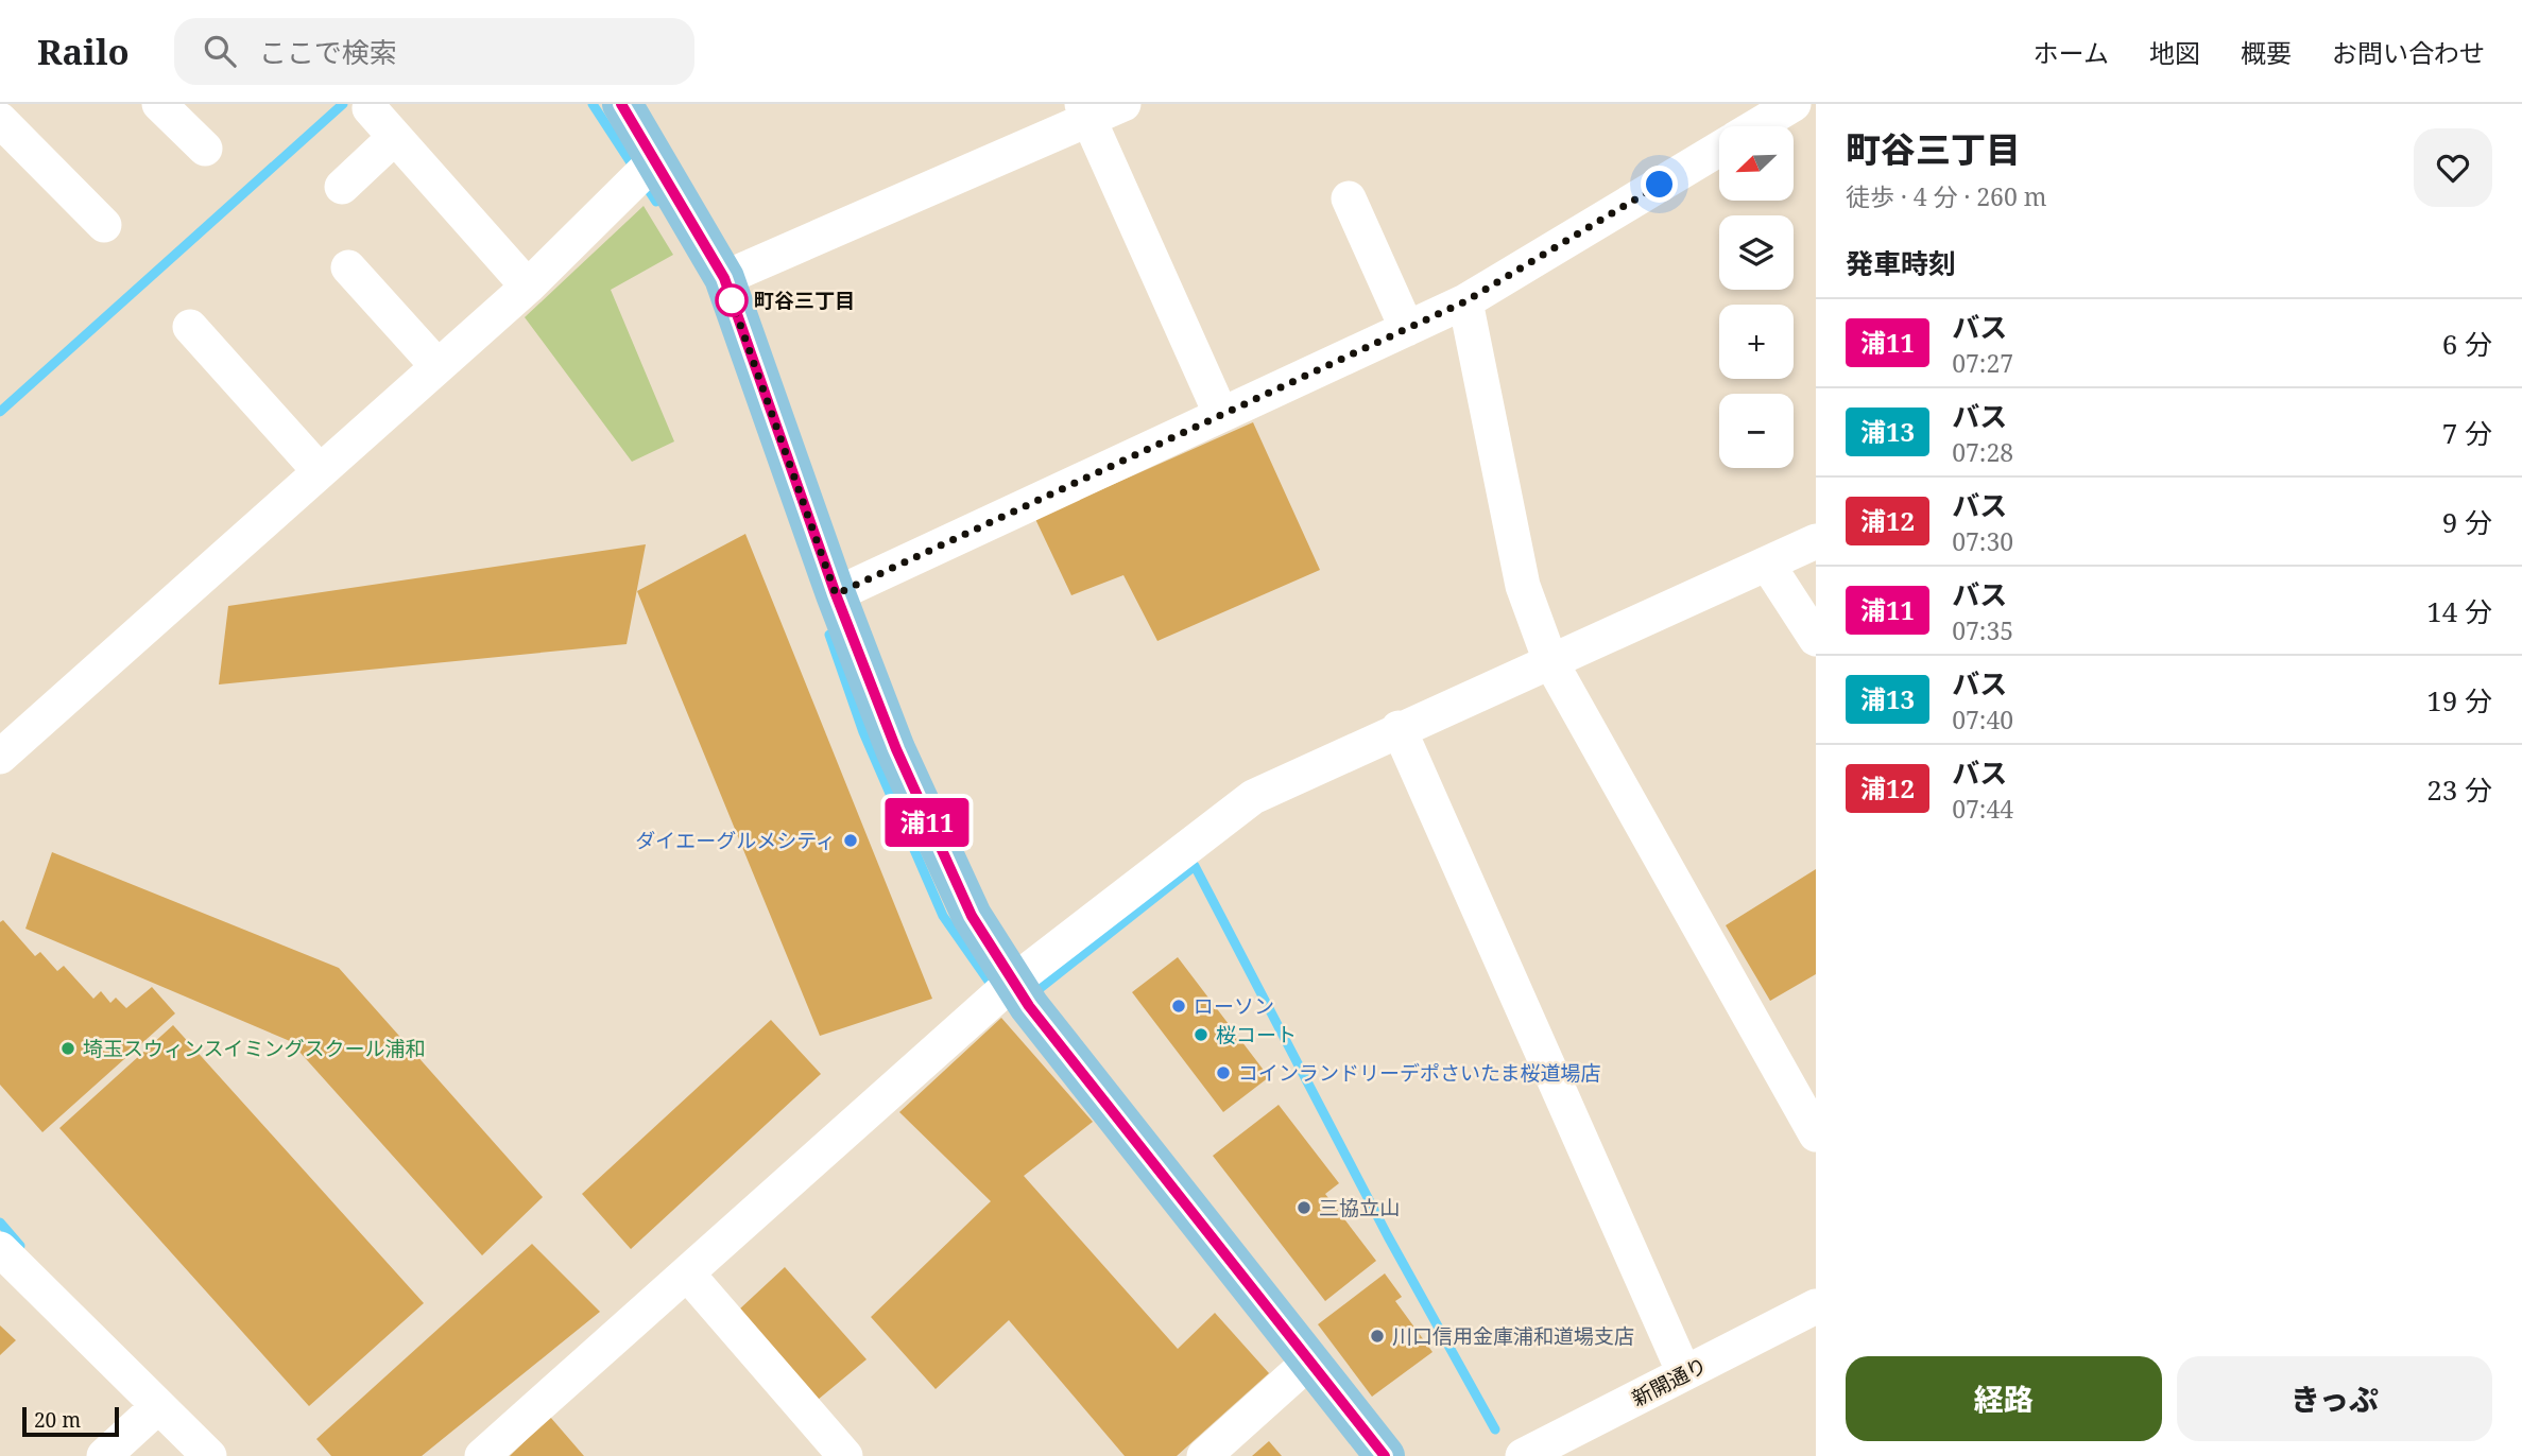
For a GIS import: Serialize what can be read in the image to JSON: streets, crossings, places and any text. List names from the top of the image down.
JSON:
{
  "streets": {
    "street": ["新開通り"]
  },
  "places": [
    "町谷三丁目",
    "ダイエーグルメシティ",
    "ローソン",
    "桜コート",
    "埼玉スウィンスイミングスクール浦和",
    "コインランドリーデポさいたま桜道場店",
    "三協立山",
    "川口信用金庫浦和道場支店"
  ],
  "lines": ["bus line 浦11"],
  "scale_bar": "20 m",
  "north": "bottom left",
  "page": {
    "header": "Railo",
    "search": "ここで検索",
    "nav": [
      "ホーム",
      "地図",
      "概要",
      "お問い合わせ"
    ],
    "on_map": "浦11",
    "heading": [
      ["町谷三丁目", "徒歩 · 4 分 · 260 m"],
      "発車時刻"
    ],
    "map_buttons": ["+", "−"],
    "list": [
      {
        "mark": "浦11",
        "name": "バス",
        "note": "07:27",
        "value": "6 分"
      },
      {
        "mark": "浦13",
        "name": "バス",
        "note": "07:28",
        "value": "7 分"
      },
      {
        "mark": "浦12",
        "name": "バス",
        "note": "07:30",
        "value": "9 分"
      },
      {
        "mark": "浦11",
        "name": "バス",
        "note": "07:35",
        "value": "14 分"
      },
      {
        "mark": "浦13",
        "name": "バス",
        "note": "07:40",
        "value": "19 分"
      },
      {
        "mark": "浦12",
        "name": "バス",
        "note": "07:44",
        "value": "23 分"
      }
    ],
    "buttons": ["経路", "きっぷ"],
    "scale": "20 m"
  }
}
